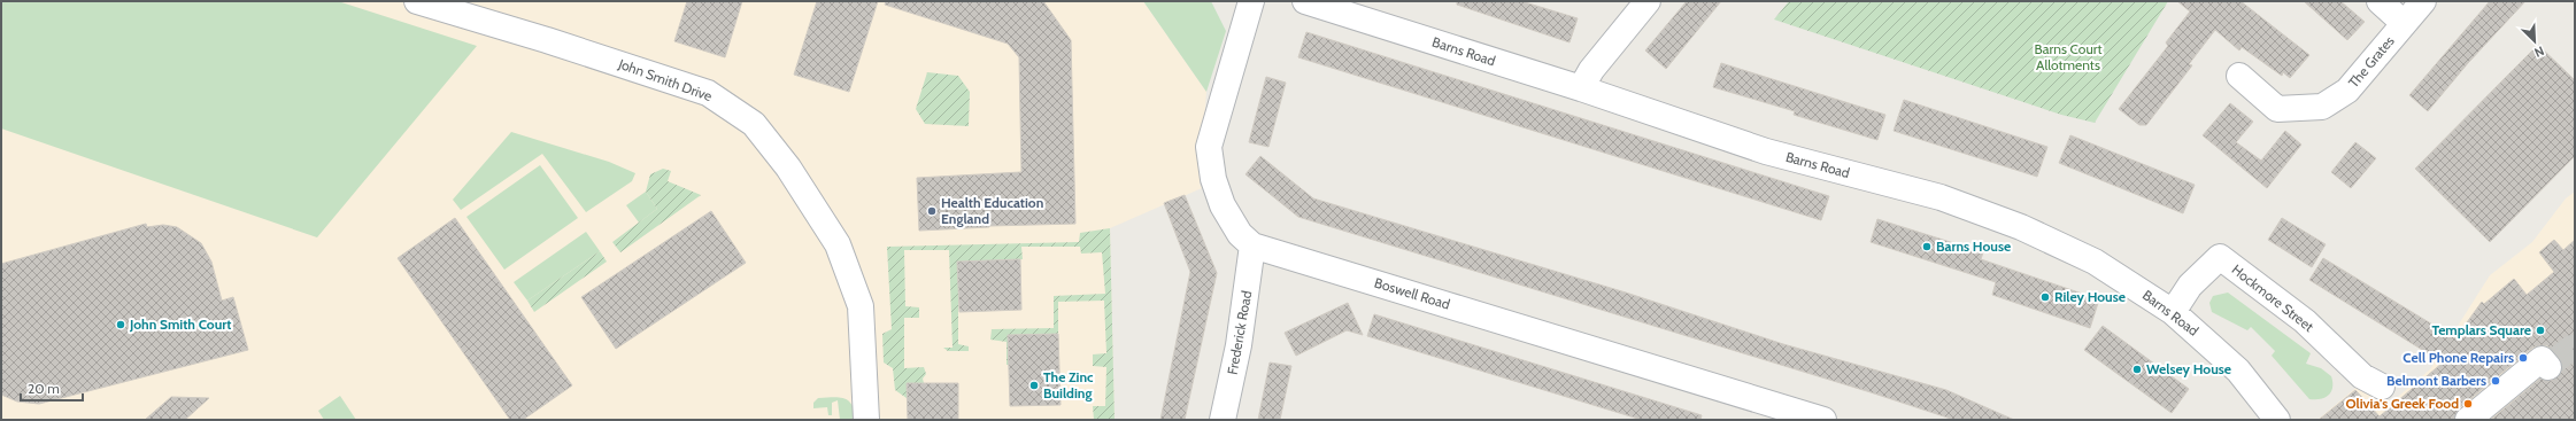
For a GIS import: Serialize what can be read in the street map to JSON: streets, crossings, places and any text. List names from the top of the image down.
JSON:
{
  "streets": {
    "street": [
      "Barns Road",
      "The Grates",
      "John Smith Drive",
      "Boswell Road",
      "Hockmore Street",
      "Frederick Road"
    ]
  },
  "crossings": [
    ["Barns Road", "Hockmore Street"],
    ["Boswell Road", "Frederick Road"]
  ],
  "parks": ["Barns Court Allotments"],
  "places": [
    "Health Education England",
    "Barns House",
    "Riley House",
    "John Smith Court",
    "Templars Square",
    "Cell Phone Repairs",
    "Welsey House",
    "Belmont Barbers",
    "The Zinc Building",
    "Olivia's Greek Food"
  ],
  "scale_bar": "20 m",
  "north": "bottom right"
}
